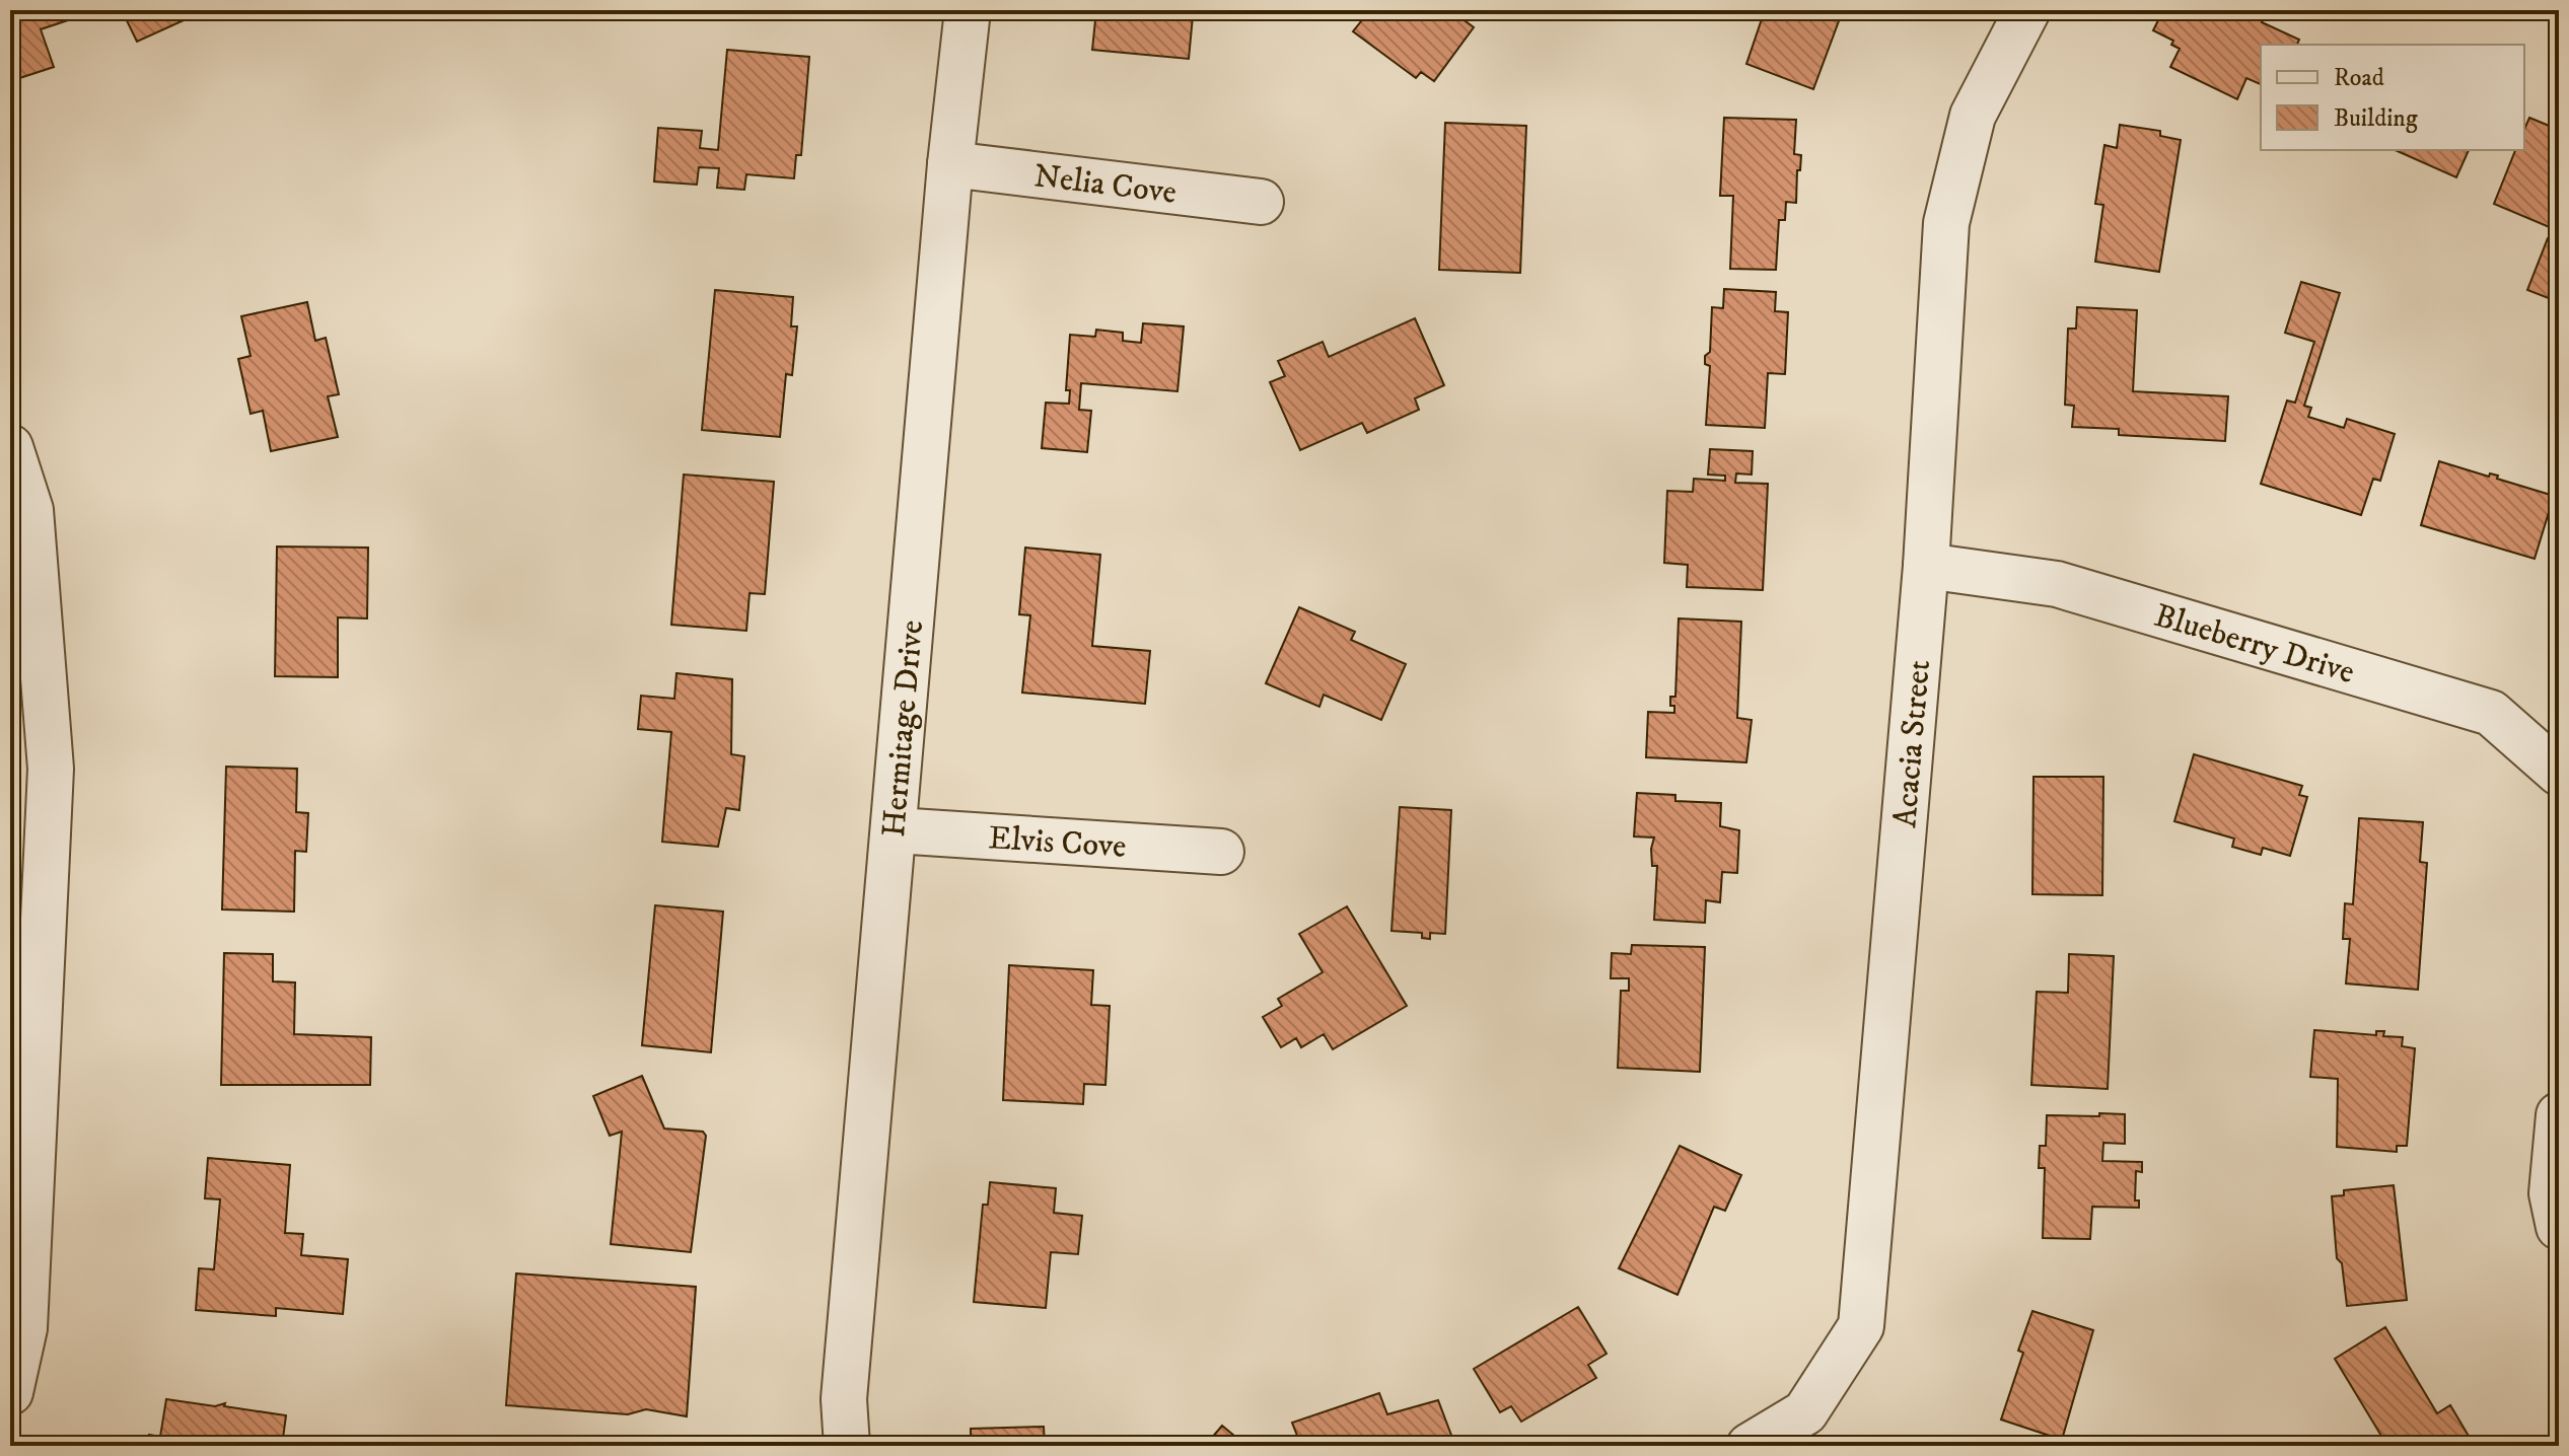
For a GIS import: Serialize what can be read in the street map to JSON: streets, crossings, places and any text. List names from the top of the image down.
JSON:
{
  "streets": {
    "street": [
      "Nelia Cove",
      "Blueberry Drive",
      "Hermitage Drive",
      "Acacia Street",
      "Elvis Cove"
    ]
  },
  "crossings": [
    ["Nelia Cove", "Hermitage Drive"],
    ["Blueberry Drive", "Acacia Street"],
    ["Hermitage Drive", "Elvis Cove"]
  ],
  "legend": ["Road", "Building"]
}
